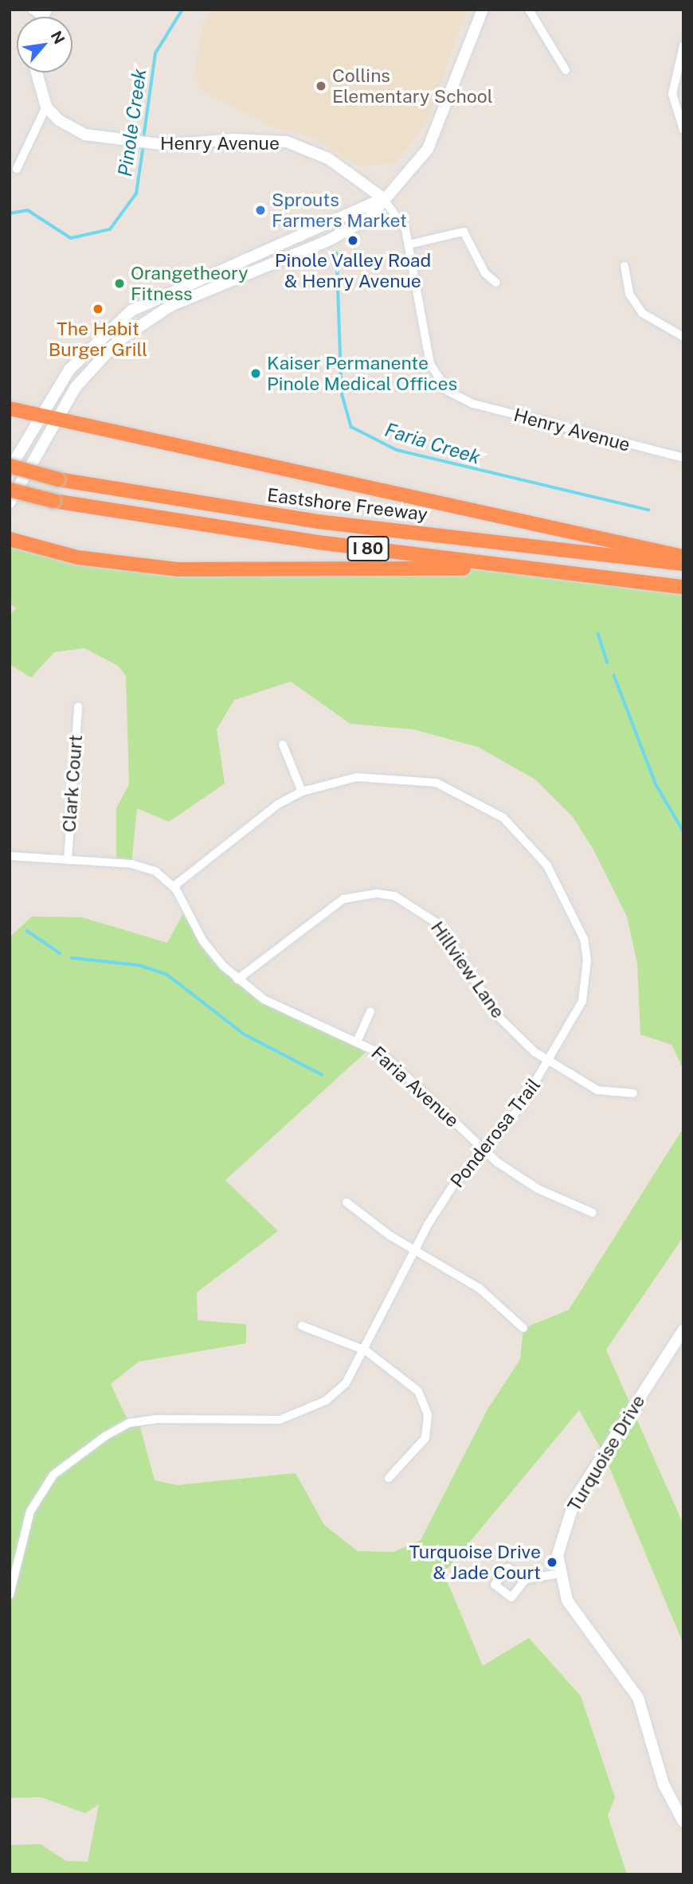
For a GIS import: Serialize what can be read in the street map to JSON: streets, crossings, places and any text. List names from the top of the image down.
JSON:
{
  "streets": {
    "highway": ["Eastshore Freeway", "I 80"],
    "main road": ["Henry Avenue", "Turquoise Drive"],
    "street": [
      "Clark Court",
      "Hillview Lane",
      "Faria Avenue",
      "Ponderosa Trail"
    ]
  },
  "crossings": [
    ["Clark Court", "Faria Avenue"],
    ["Hillview Lane", "Faria Avenue"],
    ["Hillview Lane", "Ponderosa Trail"],
    ["Faria Avenue", "Ponderosa Trail"]
  ],
  "water": ["Pinole Creek", "Faria Creek"],
  "places": [
    "Collins Elementary School",
    "Sprouts Farmers Market",
    "Pinole Valley Road & Henry Avenue",
    "Orangetheory Fitness",
    "The Habit Burger Grill",
    "Kaiser Permanente Pinole Medical Offices",
    "Turquoise Drive & Jade Court"
  ],
  "north": "top right"
}
